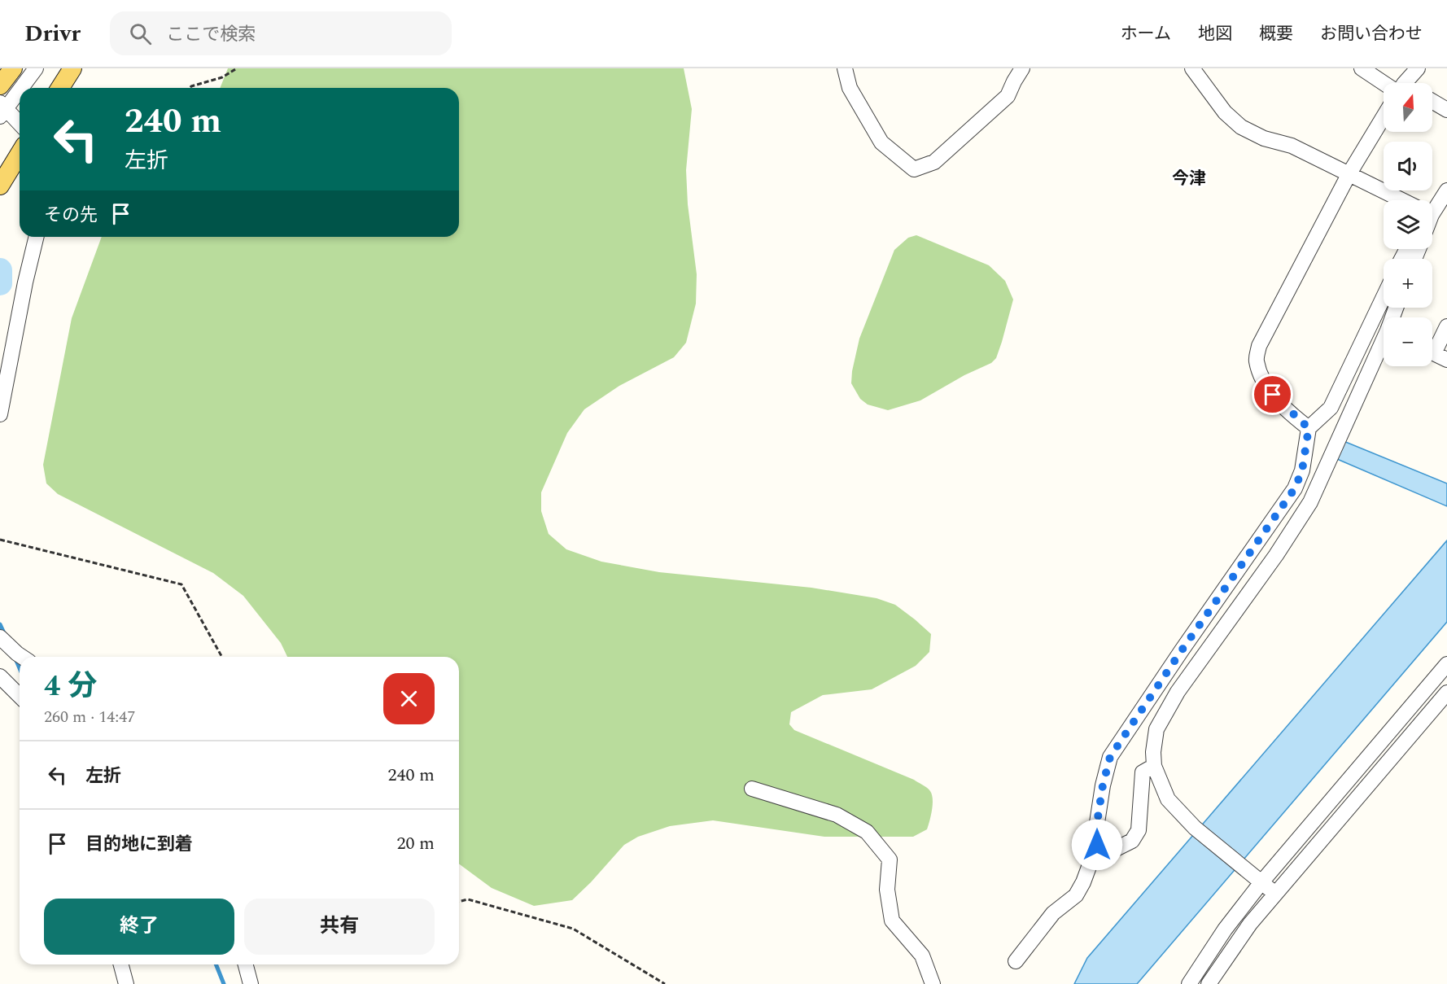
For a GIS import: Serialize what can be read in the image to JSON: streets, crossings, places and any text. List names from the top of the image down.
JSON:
{
  "districts": ["今津"],
  "north": "top",
  "page": {
    "header": "Drivr",
    "search": "ここで検索",
    "nav": [
      "ホーム",
      "地図",
      "概要",
      "お問い合わせ"
    ],
    "map_buttons": ["+", "−"],
    "turn": ["240 m", "左折"],
    "then": "その先",
    "heading": ["4 分", "260 m · 14:47"],
    "list": [
      {
        "name": "左折",
        "value": "240 m"
      },
      {
        "name": "目的地に到着",
        "value": "20 m"
      }
    ],
    "buttons": ["終了", "共有"]
  }
}
